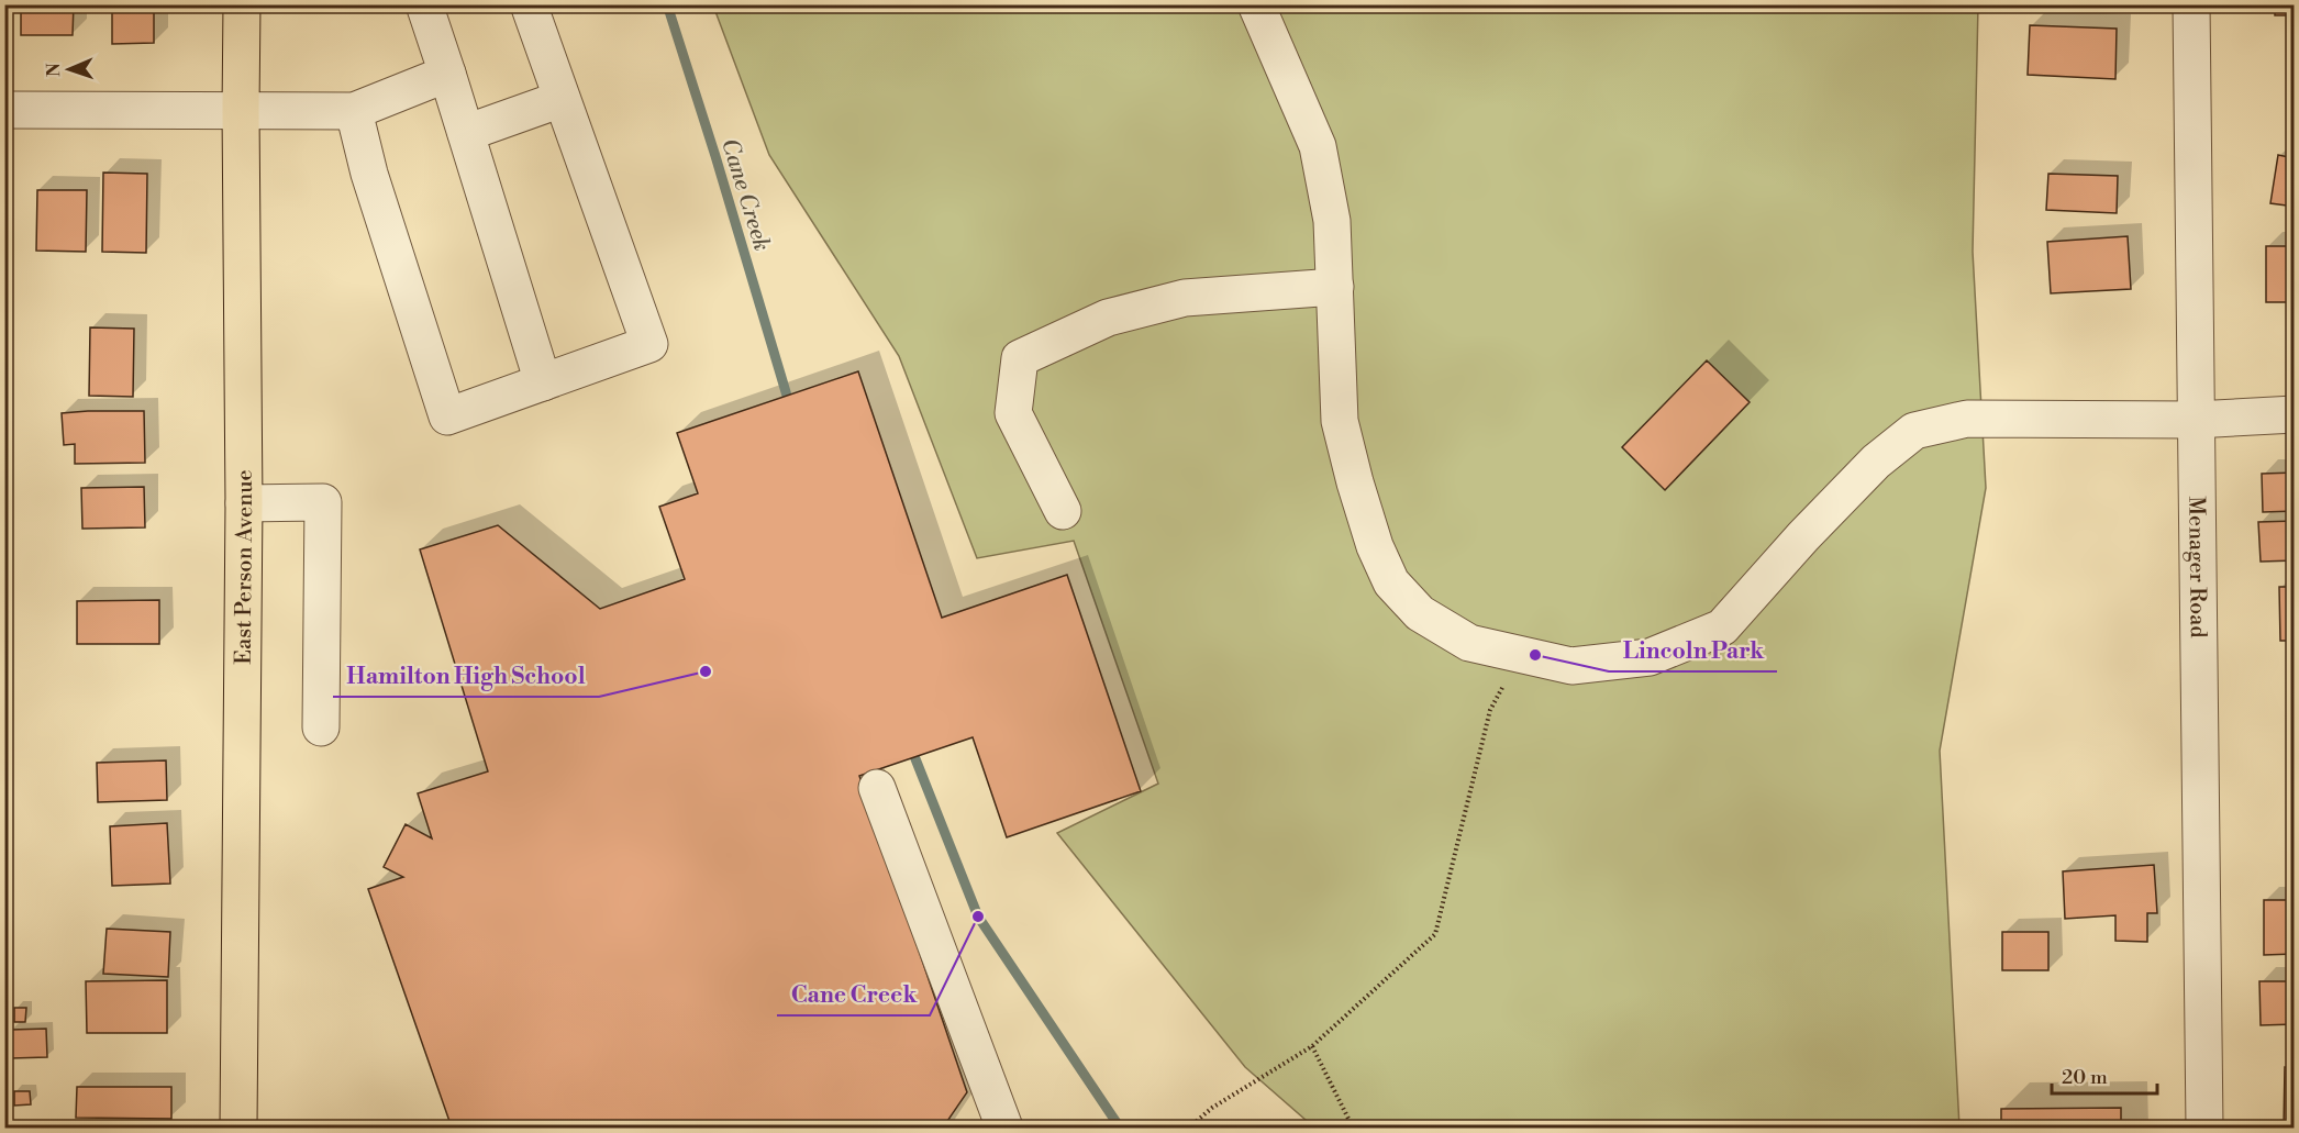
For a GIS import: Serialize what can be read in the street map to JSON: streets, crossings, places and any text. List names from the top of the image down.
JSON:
{
  "streets": {
    "main road": ["East Person Avenue"],
    "street": ["Menager Road"]
  },
  "water": ["Cane Creek"],
  "places": ["Lincoln Park", "Hamilton High School", "Cane Creek"],
  "scale_bar": "20 m",
  "north": "left"
}
